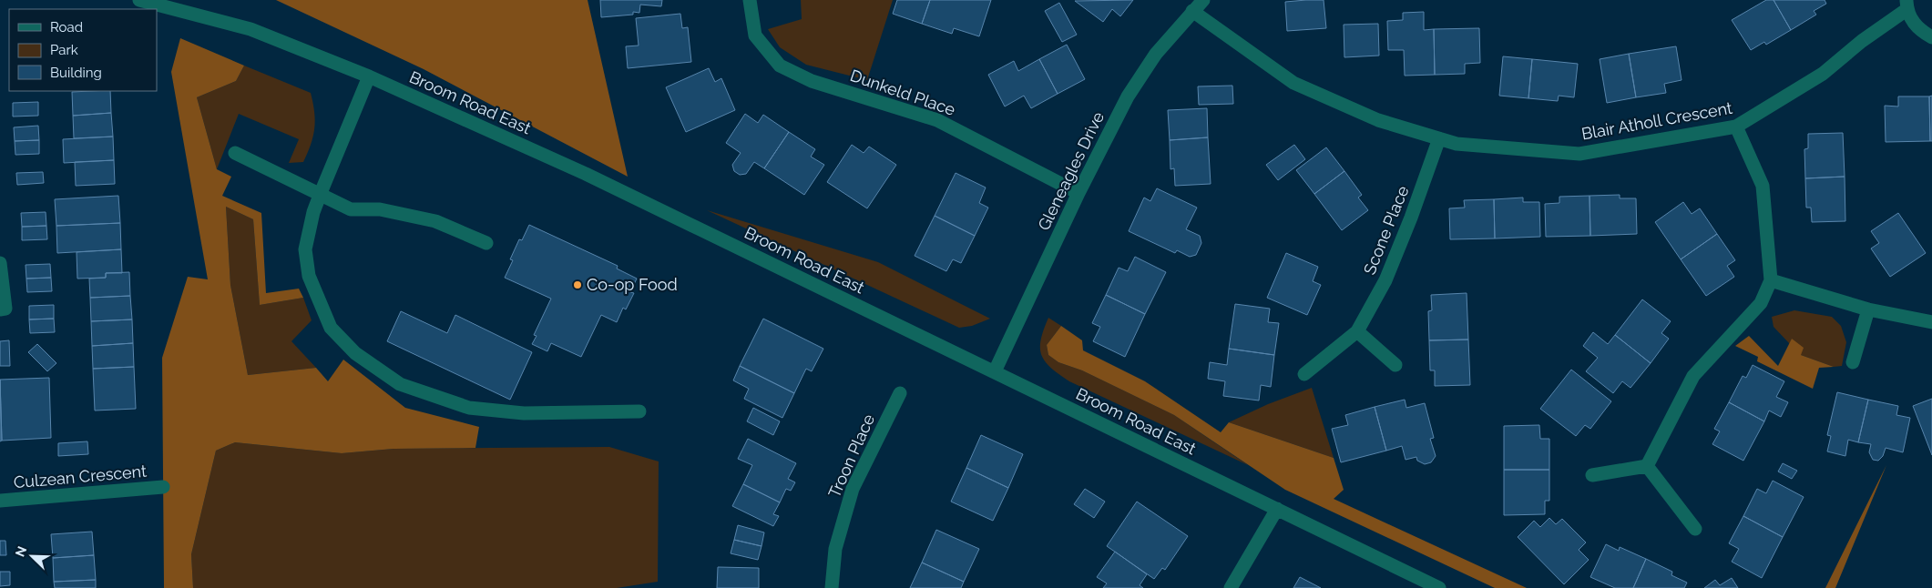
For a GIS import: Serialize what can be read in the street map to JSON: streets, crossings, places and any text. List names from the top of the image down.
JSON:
{
  "streets": {
    "street": [
      "Dunkeld Place",
      "Broom Road East",
      "Blair Atholl Crescent",
      "Gleneagles Drive",
      "Scone Place",
      "Troon Place",
      "Culzean Crescent"
    ]
  },
  "crossings": [
    ["Dunkeld Place", "Gleneagles Drive"],
    ["Broom Road East", "Gleneagles Drive"],
    ["Blair Atholl Crescent", "Gleneagles Drive"],
    ["Blair Atholl Crescent", "Scone Place"]
  ],
  "places": ["Co-op Food"],
  "legend": ["Road", "Park", "Building"],
  "north": "top left"
}
